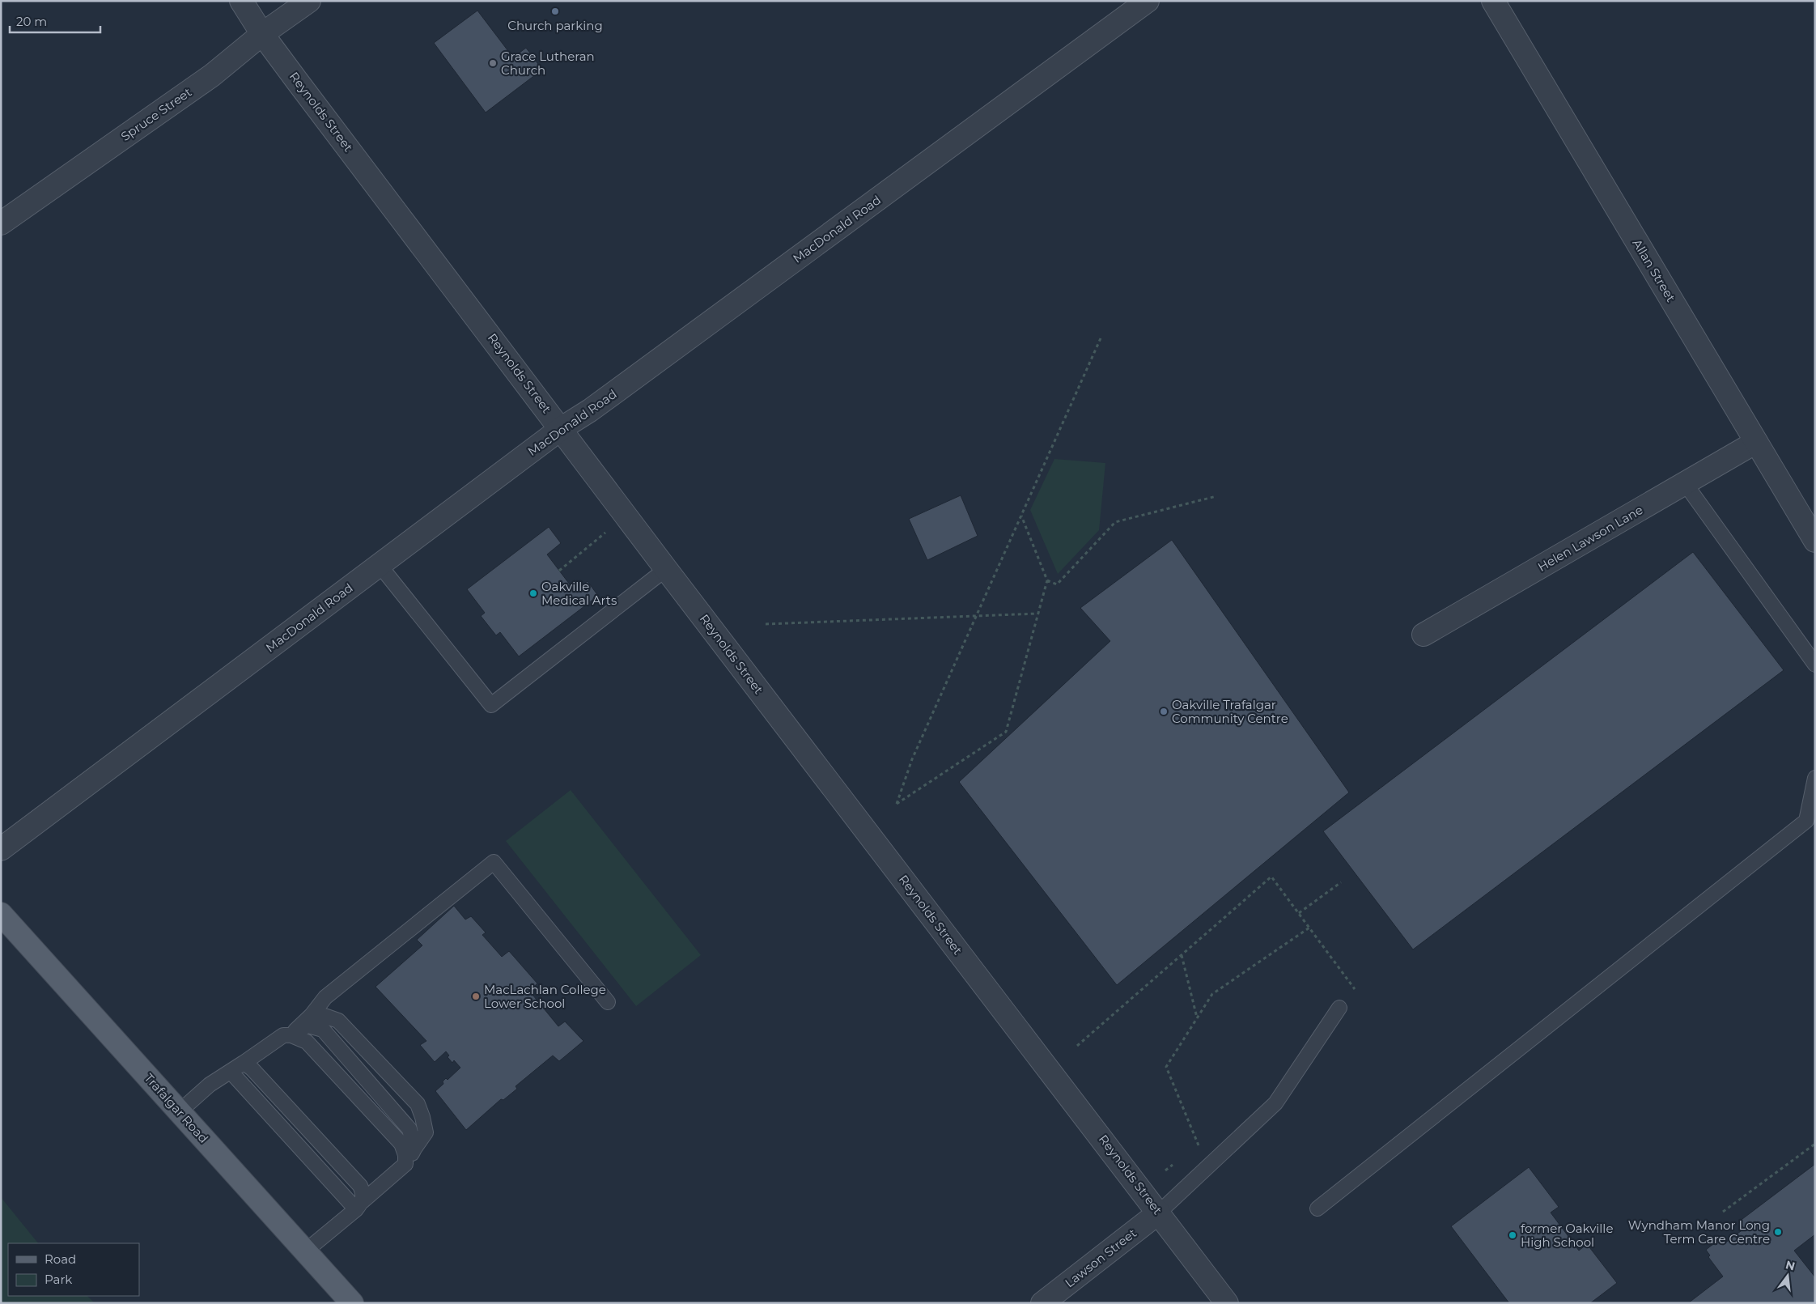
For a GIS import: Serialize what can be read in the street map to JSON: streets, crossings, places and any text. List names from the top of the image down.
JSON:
{
  "streets": {
    "main road": ["Trafalgar Road"],
    "street": [
      "Reynolds Street",
      "Spruce Street",
      "MacDonald Road",
      "Allan Street",
      "Helen Lawson Lane",
      "Lawson Street"
    ]
  },
  "crossings": [
    ["Reynolds Street", "Spruce Street"],
    ["Reynolds Street", "MacDonald Road"],
    ["Reynolds Street", "Lawson Street"],
    ["Allan Street", "Helen Lawson Lane"]
  ],
  "places": [
    "Church parking",
    "Grace Lutheran Church",
    "Oakville Medical Arts",
    "Oakville Trafalgar Community Centre",
    "MacLachlan College Lower School",
    "Wyndham Manor Long Term Care Centre",
    "former Oakville High School"
  ],
  "legend": ["Road", "Park"],
  "scale_bar": "20 m",
  "north": "top"
}
